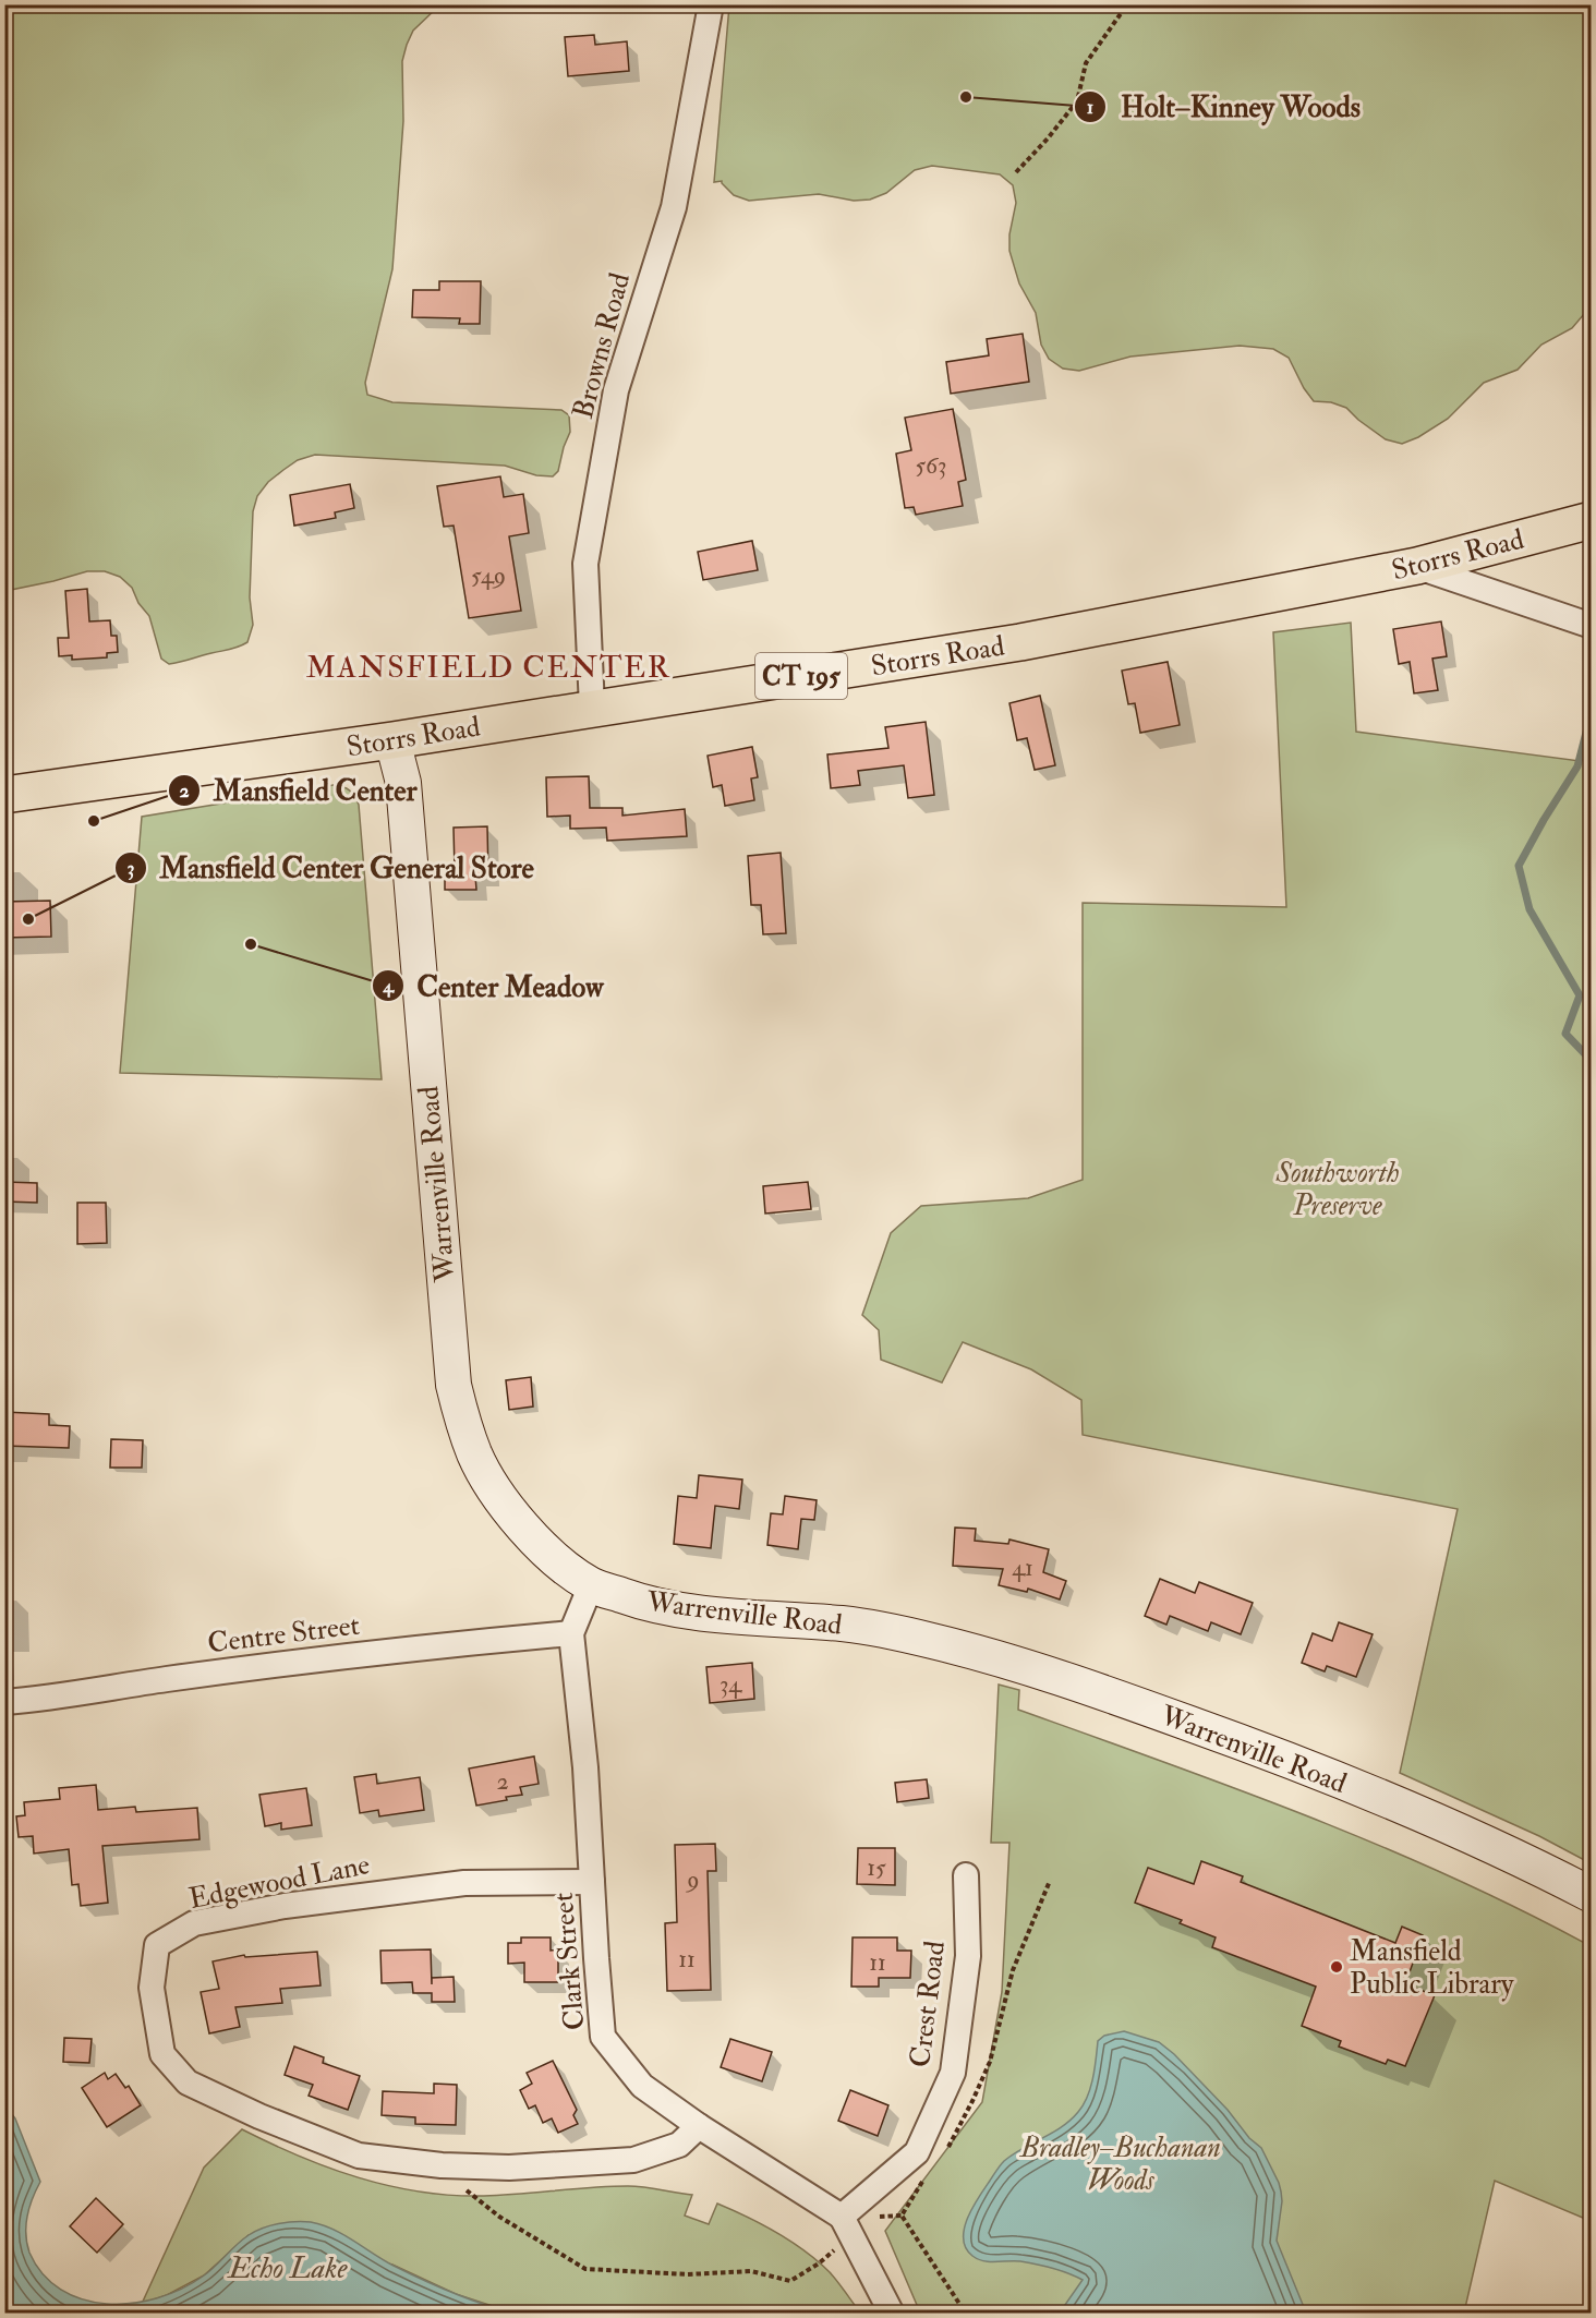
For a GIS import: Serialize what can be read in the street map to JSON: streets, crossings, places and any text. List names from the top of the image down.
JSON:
{
  "streets": {
    "main road": ["Storrs Road", "CT 195", "Warrenville Road"],
    "street": [
      "Browns Road",
      "Centre Street",
      "Edgewood Lane",
      "Clark Street",
      "Crest Road"
    ]
  },
  "crossings": [
    ["Browns Road", "Storrs Road"],
    ["Storrs Road", "Warrenville Road"],
    ["Warrenville Road", "Clark Street"],
    ["Centre Street", "Clark Street"],
    ["Edgewood Lane", "Clark Street"],
    ["Clark Street", "Crest Road"]
  ],
  "districts": ["MANSFIELD CENTER"],
  "water": ["Echo Lake"],
  "parks": ["Southworth Preserve", "Bradley–Buchanan Woods"],
  "places": [
    "Holt–Kinney Woods",
    "Mansfield Center",
    "Mansfield Center General Store",
    "Center Meadow",
    "Mansfield Public Library"
  ],
  "house_numbers": [
    "563",
    "549",
    "41",
    "34",
    "2",
    "15",
    "9",
    "11",
    "11"
  ]
}
